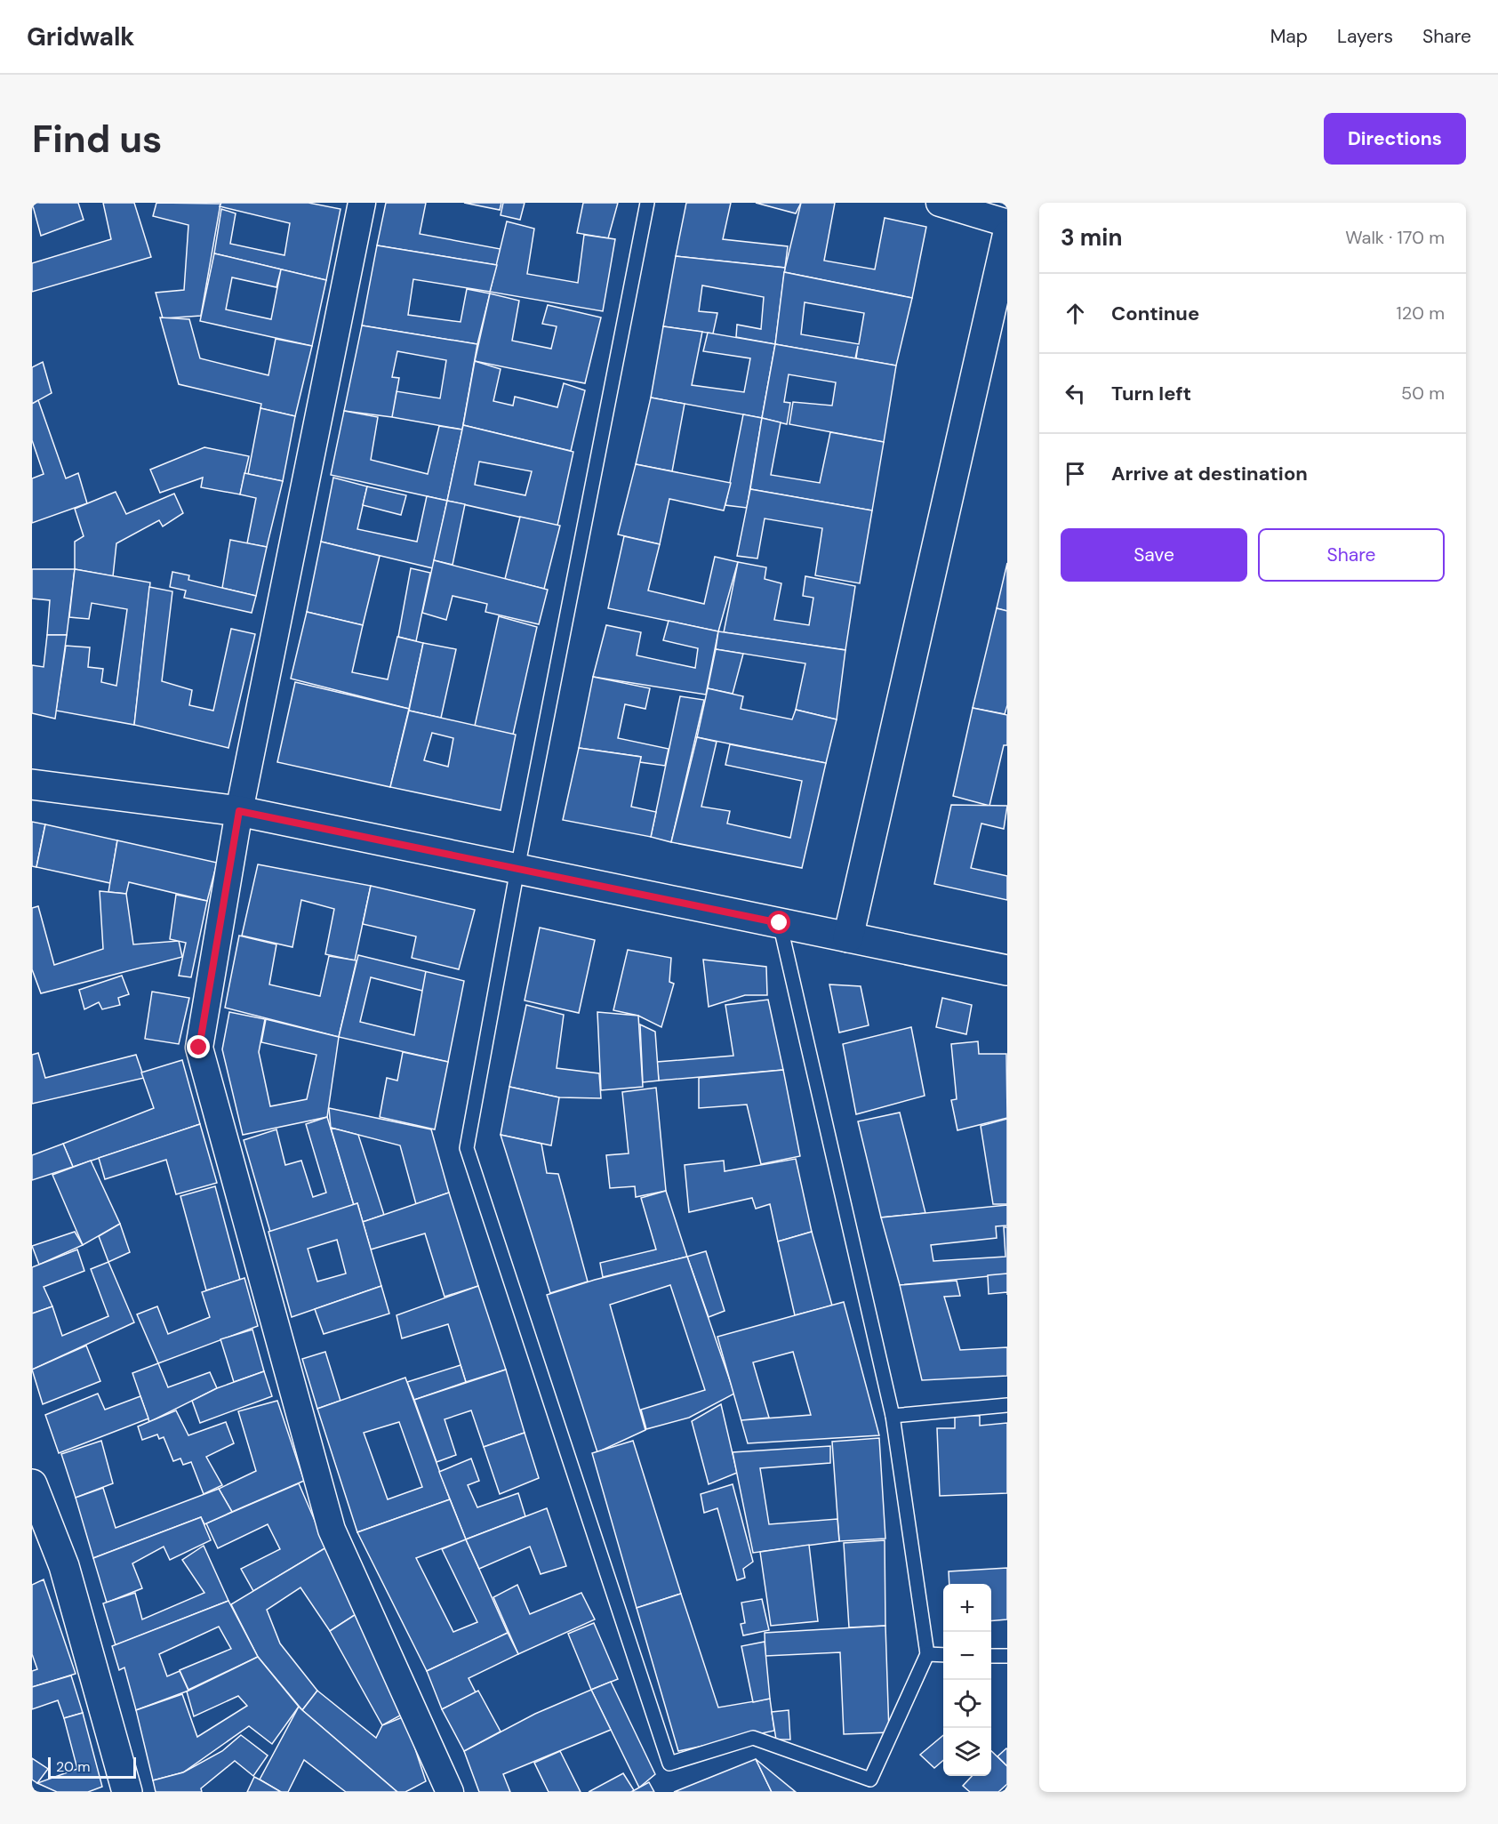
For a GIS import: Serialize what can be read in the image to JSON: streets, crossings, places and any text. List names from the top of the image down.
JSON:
{
  "scale_bar": "20 m",
  "page": {
    "header": "Gridwalk",
    "nav": ["Map", "Layers", "Share"],
    "buttons": [
      "Directions",
      ["Save", "Share"]
    ],
    "title": "Find us",
    "heading": ["3 min", "Walk · 170 m"],
    "list": [
      ["Continue", "120 m"],
      ["Turn left", "50 m"],
      "Arrive at destination"
    ],
    "map_buttons": ["+", "−"],
    "scale": "20 m"
  }
}
